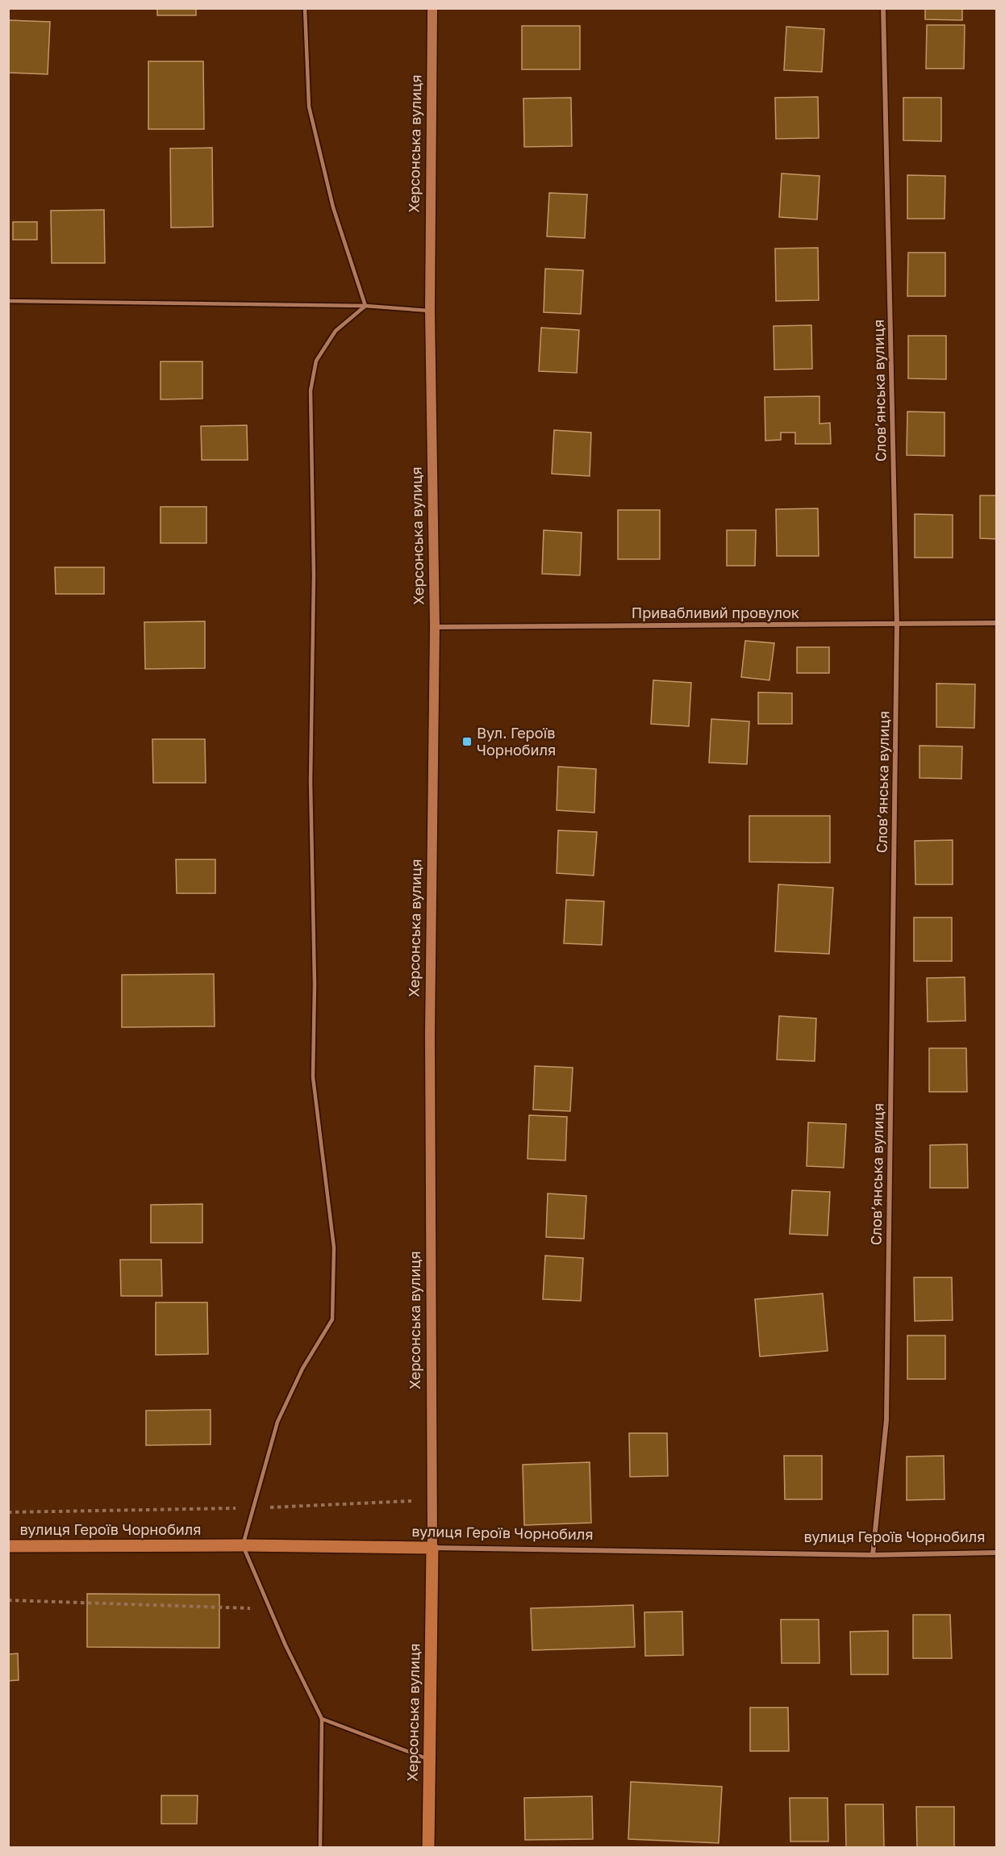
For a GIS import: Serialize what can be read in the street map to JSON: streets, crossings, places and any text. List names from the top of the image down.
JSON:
{
  "streets": {
    "main road": ["Херсонська вулиця", "вулиця Героїв Чорнобиля"],
    "street": ["Словʼянська вулиця", "Привабливий провулок"]
  },
  "crossings": [
    ["Херсонська вулиця", "Привабливий провулок"],
    ["Херсонська вулиця", "вулиця Героїв Чорнобиля"],
    ["Словʼянська вулиця", "Привабливий провулок"],
    ["Словʼянська вулиця", "вулиця Героїв Чорнобиля"]
  ],
  "places": {
    "transit": ["Вул. Героїв Чорнобиля"]
  }
}
